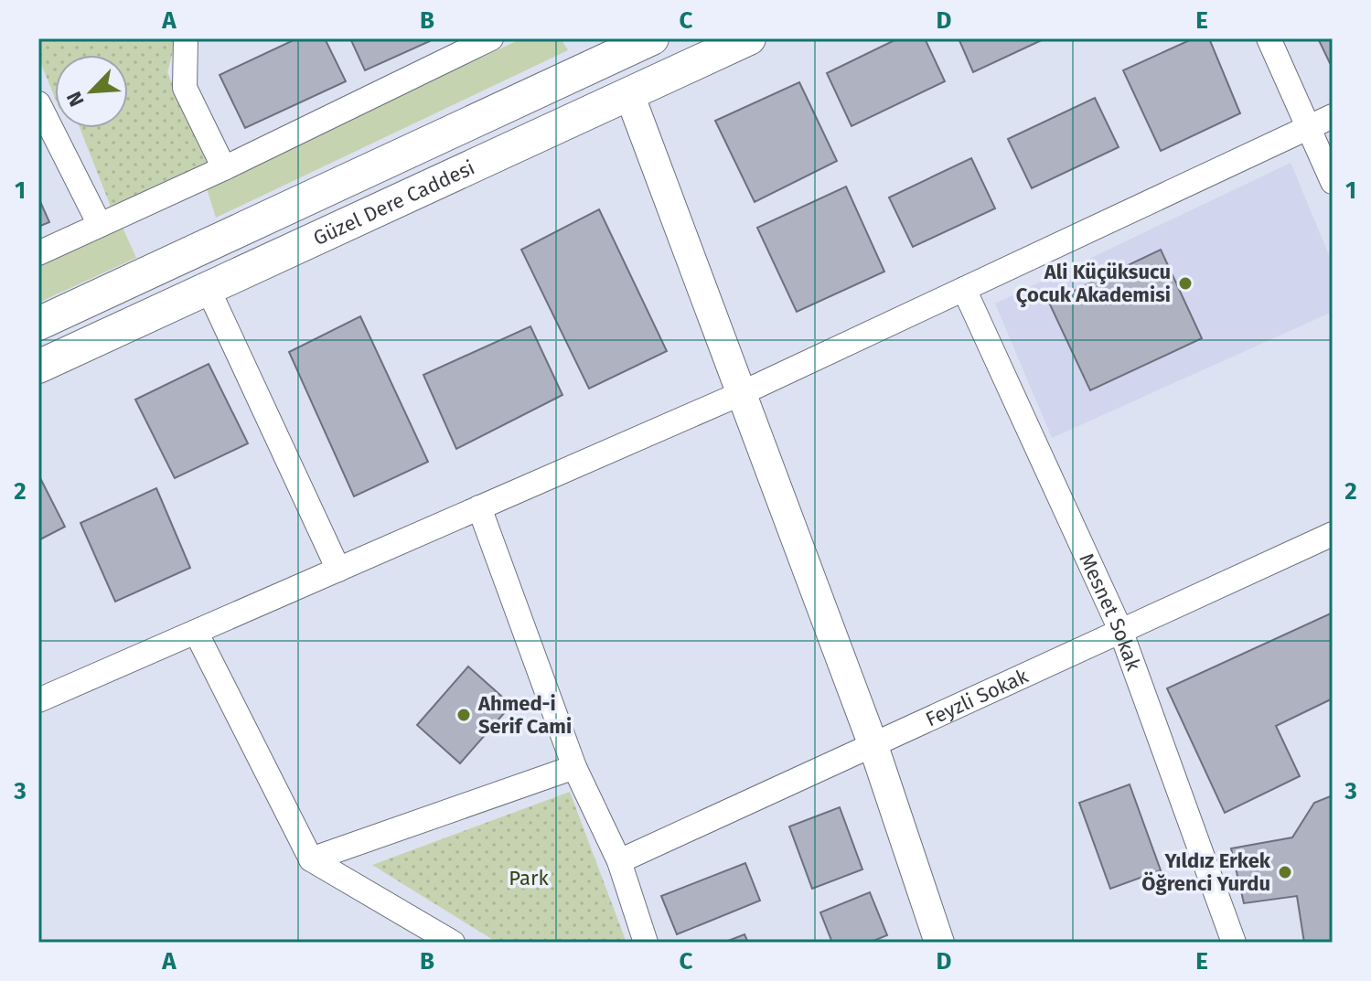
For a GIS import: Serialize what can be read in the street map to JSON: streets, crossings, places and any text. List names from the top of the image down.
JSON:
{
  "streets": {
    "main road": ["Güzel Dere Caddesi"],
    "street": ["Mesnet Sokak", "Feyzli Sokak"]
  },
  "crossings": [
    ["Mesnet Sokak", "Feyzli Sokak"]
  ],
  "parks": ["Park"],
  "places": ["Ali Küçüksucu Çocuk Akademisi", "Ahmed-i Serif Cami", "Yıldız Erkek Öğrenci Yurdu"],
  "north": "bottom left",
  "grid": {
    "columns": [
      "A",
      "B",
      "C",
      "D",
      "E"
    ],
    "rows": ["1", "2", "3"]
  }
}
